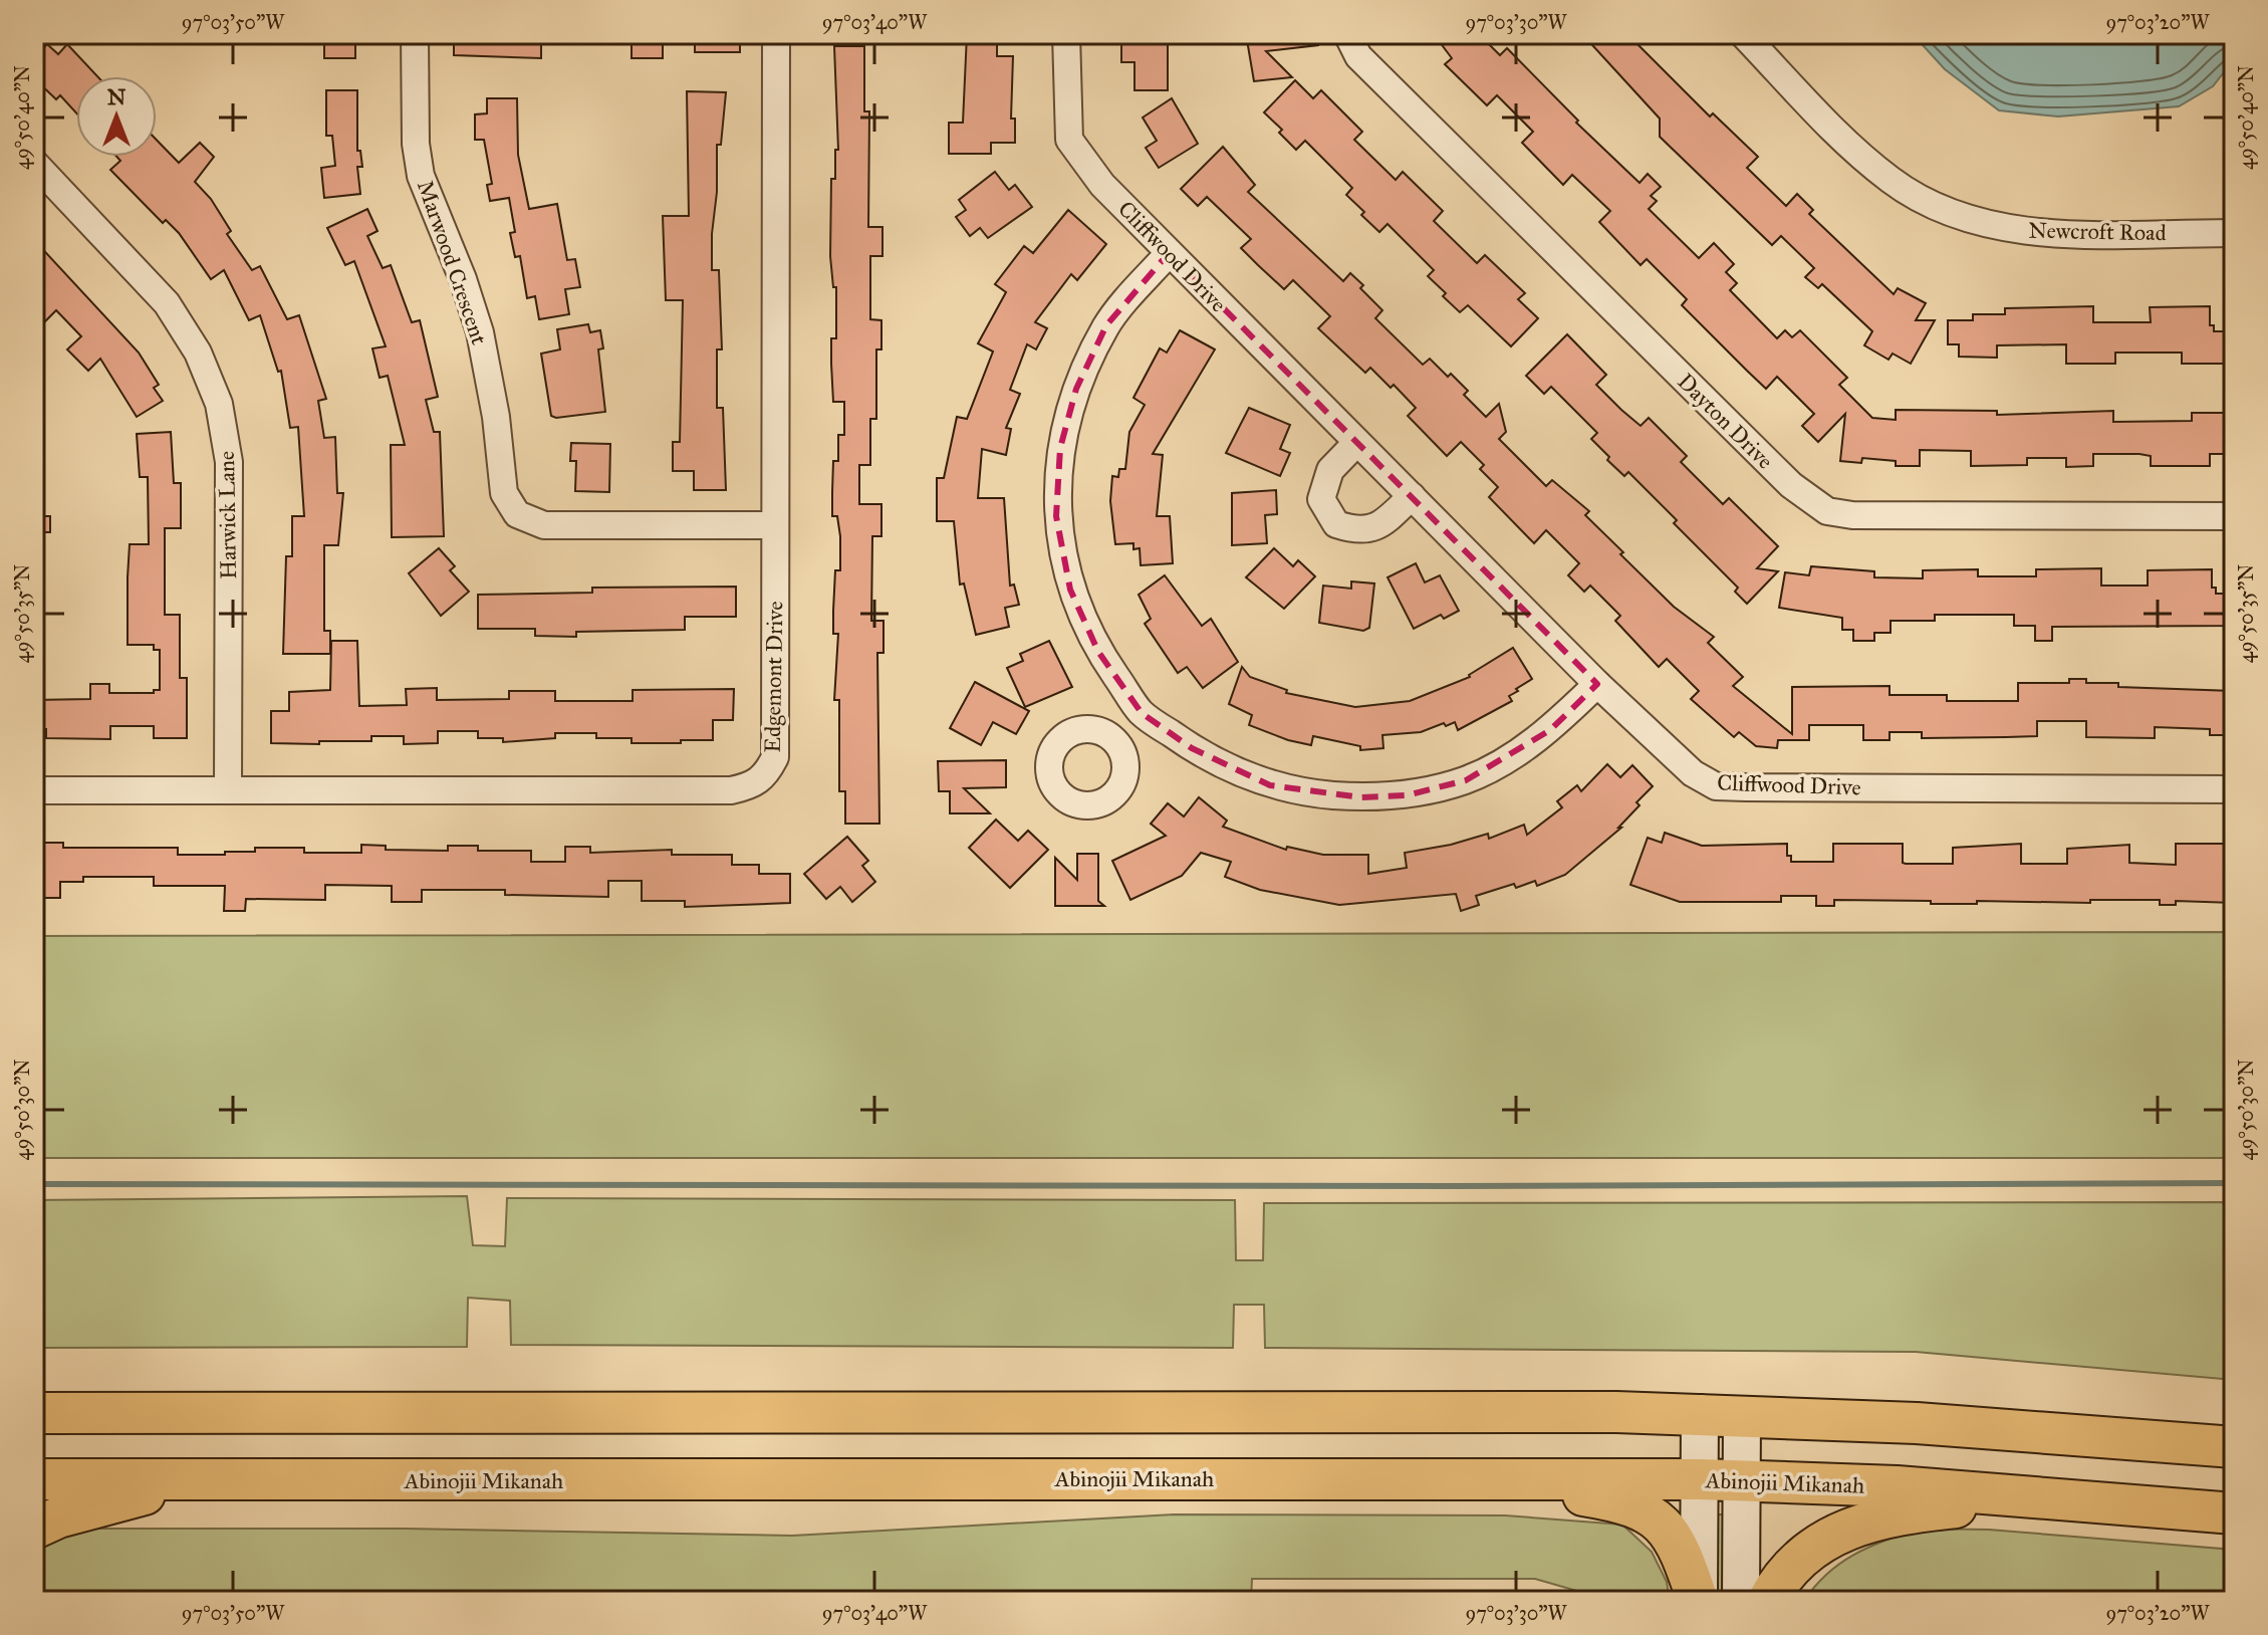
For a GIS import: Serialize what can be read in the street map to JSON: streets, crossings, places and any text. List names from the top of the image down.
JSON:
{
  "streets": {
    "main road": ["Abinojii Mikanah"],
    "street": [
      "Newcroft Road",
      "Cliffwood Drive",
      "Marwood Crescent",
      "Dayton Drive",
      "Harwick Lane",
      "Edgemont Drive"
    ]
  },
  "crossings": [
    ["Marwood Crescent", "Edgemont Drive"],
    ["Harwick Lane", "Edgemont Drive"]
  ],
  "north": "top",
  "coordinates": [
    "97°03'50\"W",
    "97°03'40\"W",
    "97°03'30\"W",
    "97°03'20\"W",
    "49°50'40\"N",
    "49°50'35\"N",
    "49°50'30\"N"
  ]
}
